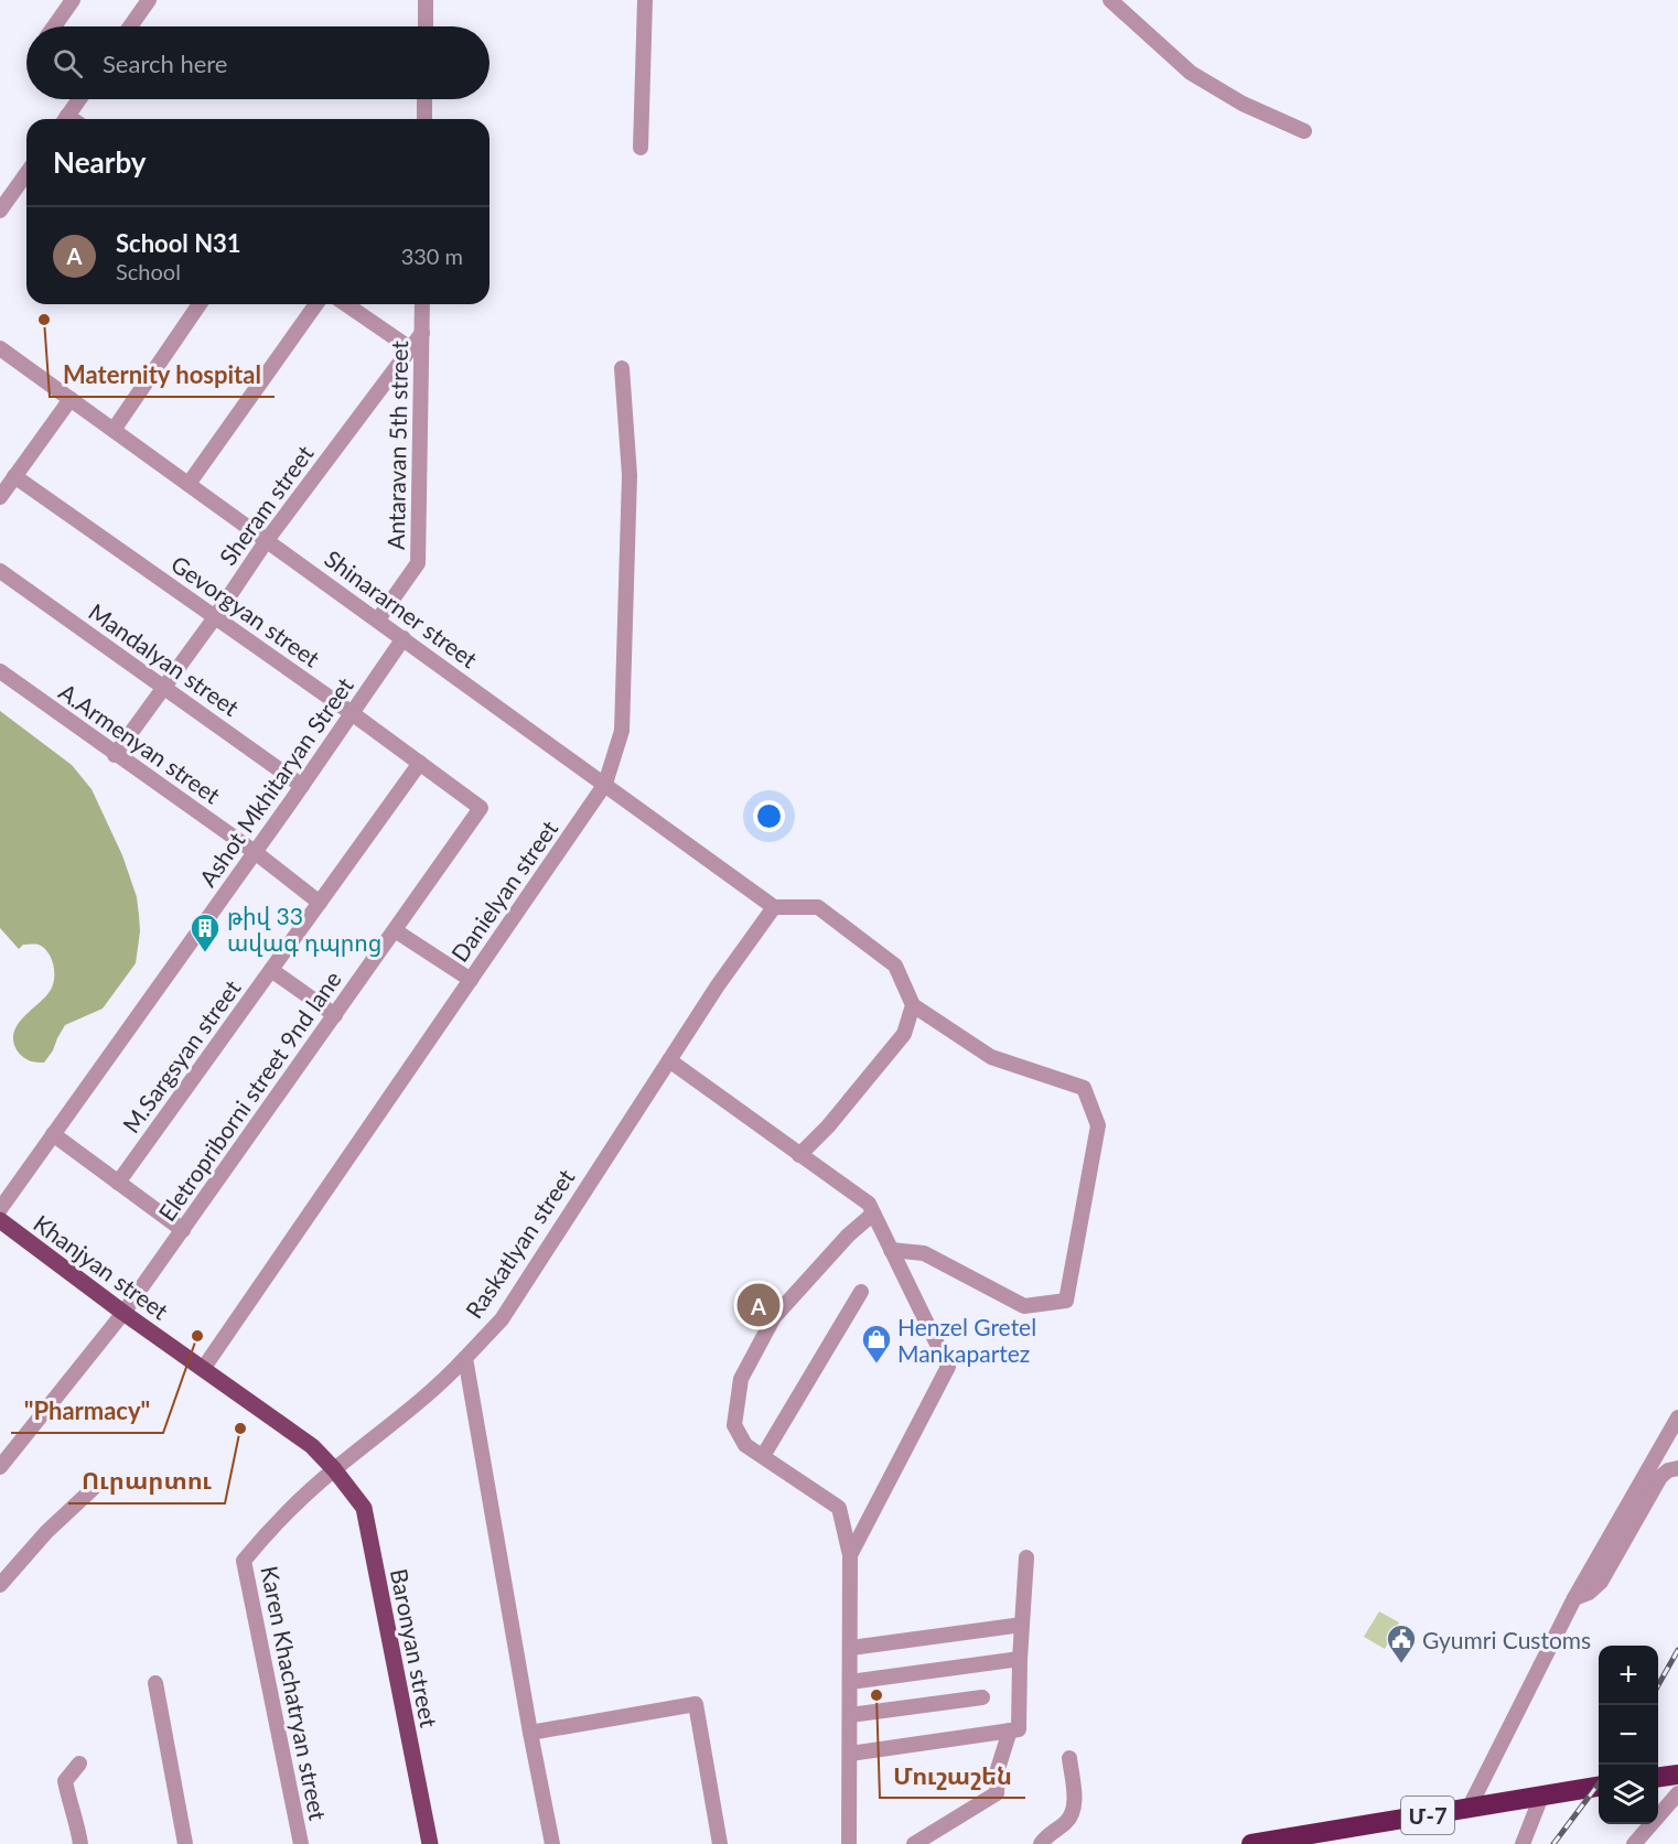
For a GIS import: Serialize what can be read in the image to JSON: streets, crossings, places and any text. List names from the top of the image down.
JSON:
{
  "streets": {
    "highway": ["Մ-7"],
    "main road": ["Khanjyan street", "Baronyan street"],
    "street": [
      "Antaravan 5th street",
      "Sheram street",
      "Shinararner street",
      "Gevorgyan street",
      "Mandalyan street",
      "A.Armenyan street",
      "Ashot Mkhitaryan Street",
      "Danielyan street",
      "M.Sargsyan street",
      "Eletropriborni street 9nd lane",
      "Raskatlyan street",
      "Karen Khachatryan street"
    ]
  },
  "crossings": [
    ["Antaravan 5th street", "Sheram street"],
    ["Antaravan 5th street", "Shinararner street"],
    ["Sheram street", "Shinararner street"],
    ["Sheram street", "Gevorgyan street"],
    ["Sheram street", "Mandalyan street"],
    ["Sheram street", "A.Armenyan street"],
    ["Shinararner street", "Ashot Mkhitaryan Street"],
    ["Shinararner street", "Danielyan street"],
    ["Shinararner street", "Raskatlyan street"],
    ["Gevorgyan street", "Ashot Mkhitaryan Street"],
    ["Gevorgyan street", "M.Sargsyan street"],
    ["Gevorgyan street", "Eletropriborni street 9nd lane"],
    ["Mandalyan street", "Ashot Mkhitaryan Street"],
    ["A.Armenyan street", "Ashot Mkhitaryan Street"],
    ["A.Armenyan street", "M.Sargsyan street"],
    ["Danielyan street", "Khanjyan street"],
    ["Eletropriborni street 9nd lane", "Khanjyan street"],
    ["Raskatlyan street", "Khanjyan street"],
    ["Raskatlyan street", "Baronyan street"],
    ["Raskatlyan street", "Karen Khachatryan street"],
    ["Khanjyan street", "Baronyan street"],
    ["Khanjyan street", "Karen Khachatryan street"],
    ["Baronyan street", "Karen Khachatryan street"]
  ],
  "places": {
    "other": [
      "Maternity hospital",
      "\"Pharmacy\"",
      "Ուրարտու",
      "Մուշաշեն"
    ],
    "building": ["թիվ 33 ավագ դպրոց"],
    "shop": ["Henzel Gretel Mankapartez"],
    "public building": ["Gyumri Customs"]
  },
  "page": {
    "search": "Search here",
    "heading": "Nearby",
    "list": [
      {
        "mark": "A",
        "name": "School N31",
        "note": "School",
        "value": "330 m"
      }
    ],
    "pins": "A",
    "map_buttons": ["+", "−"]
  }
}
